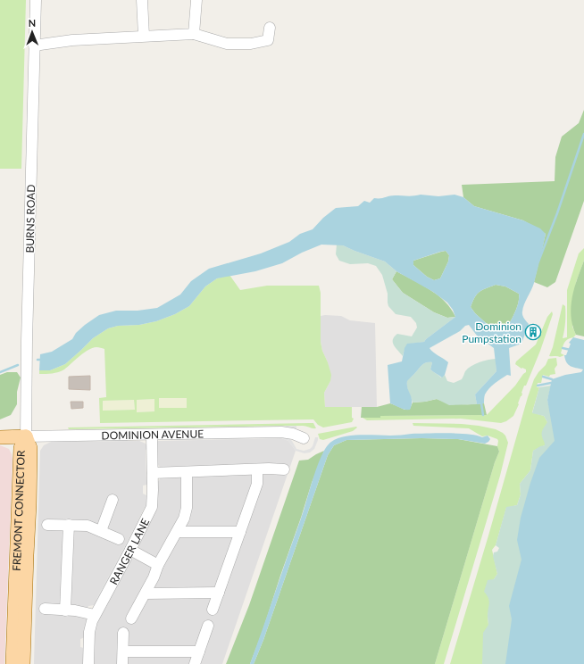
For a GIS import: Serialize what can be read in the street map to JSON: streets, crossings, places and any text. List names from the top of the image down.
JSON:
{
  "streets": {
    "main road": ["DOMINION AVENUE", "FREMONT CONNECTOR"],
    "street": ["BURNS ROAD", "RANGER LANE"]
  },
  "crossings": [
    ["BURNS ROAD", "DOMINION AVENUE"],
    ["BURNS ROAD", "FREMONT CONNECTOR"],
    ["DOMINION AVENUE", "FREMONT CONNECTOR"],
    ["DOMINION AVENUE", "RANGER LANE"]
  ],
  "places": {
    "building": ["Dominion Pumpstation"]
  },
  "north": "top"
}
